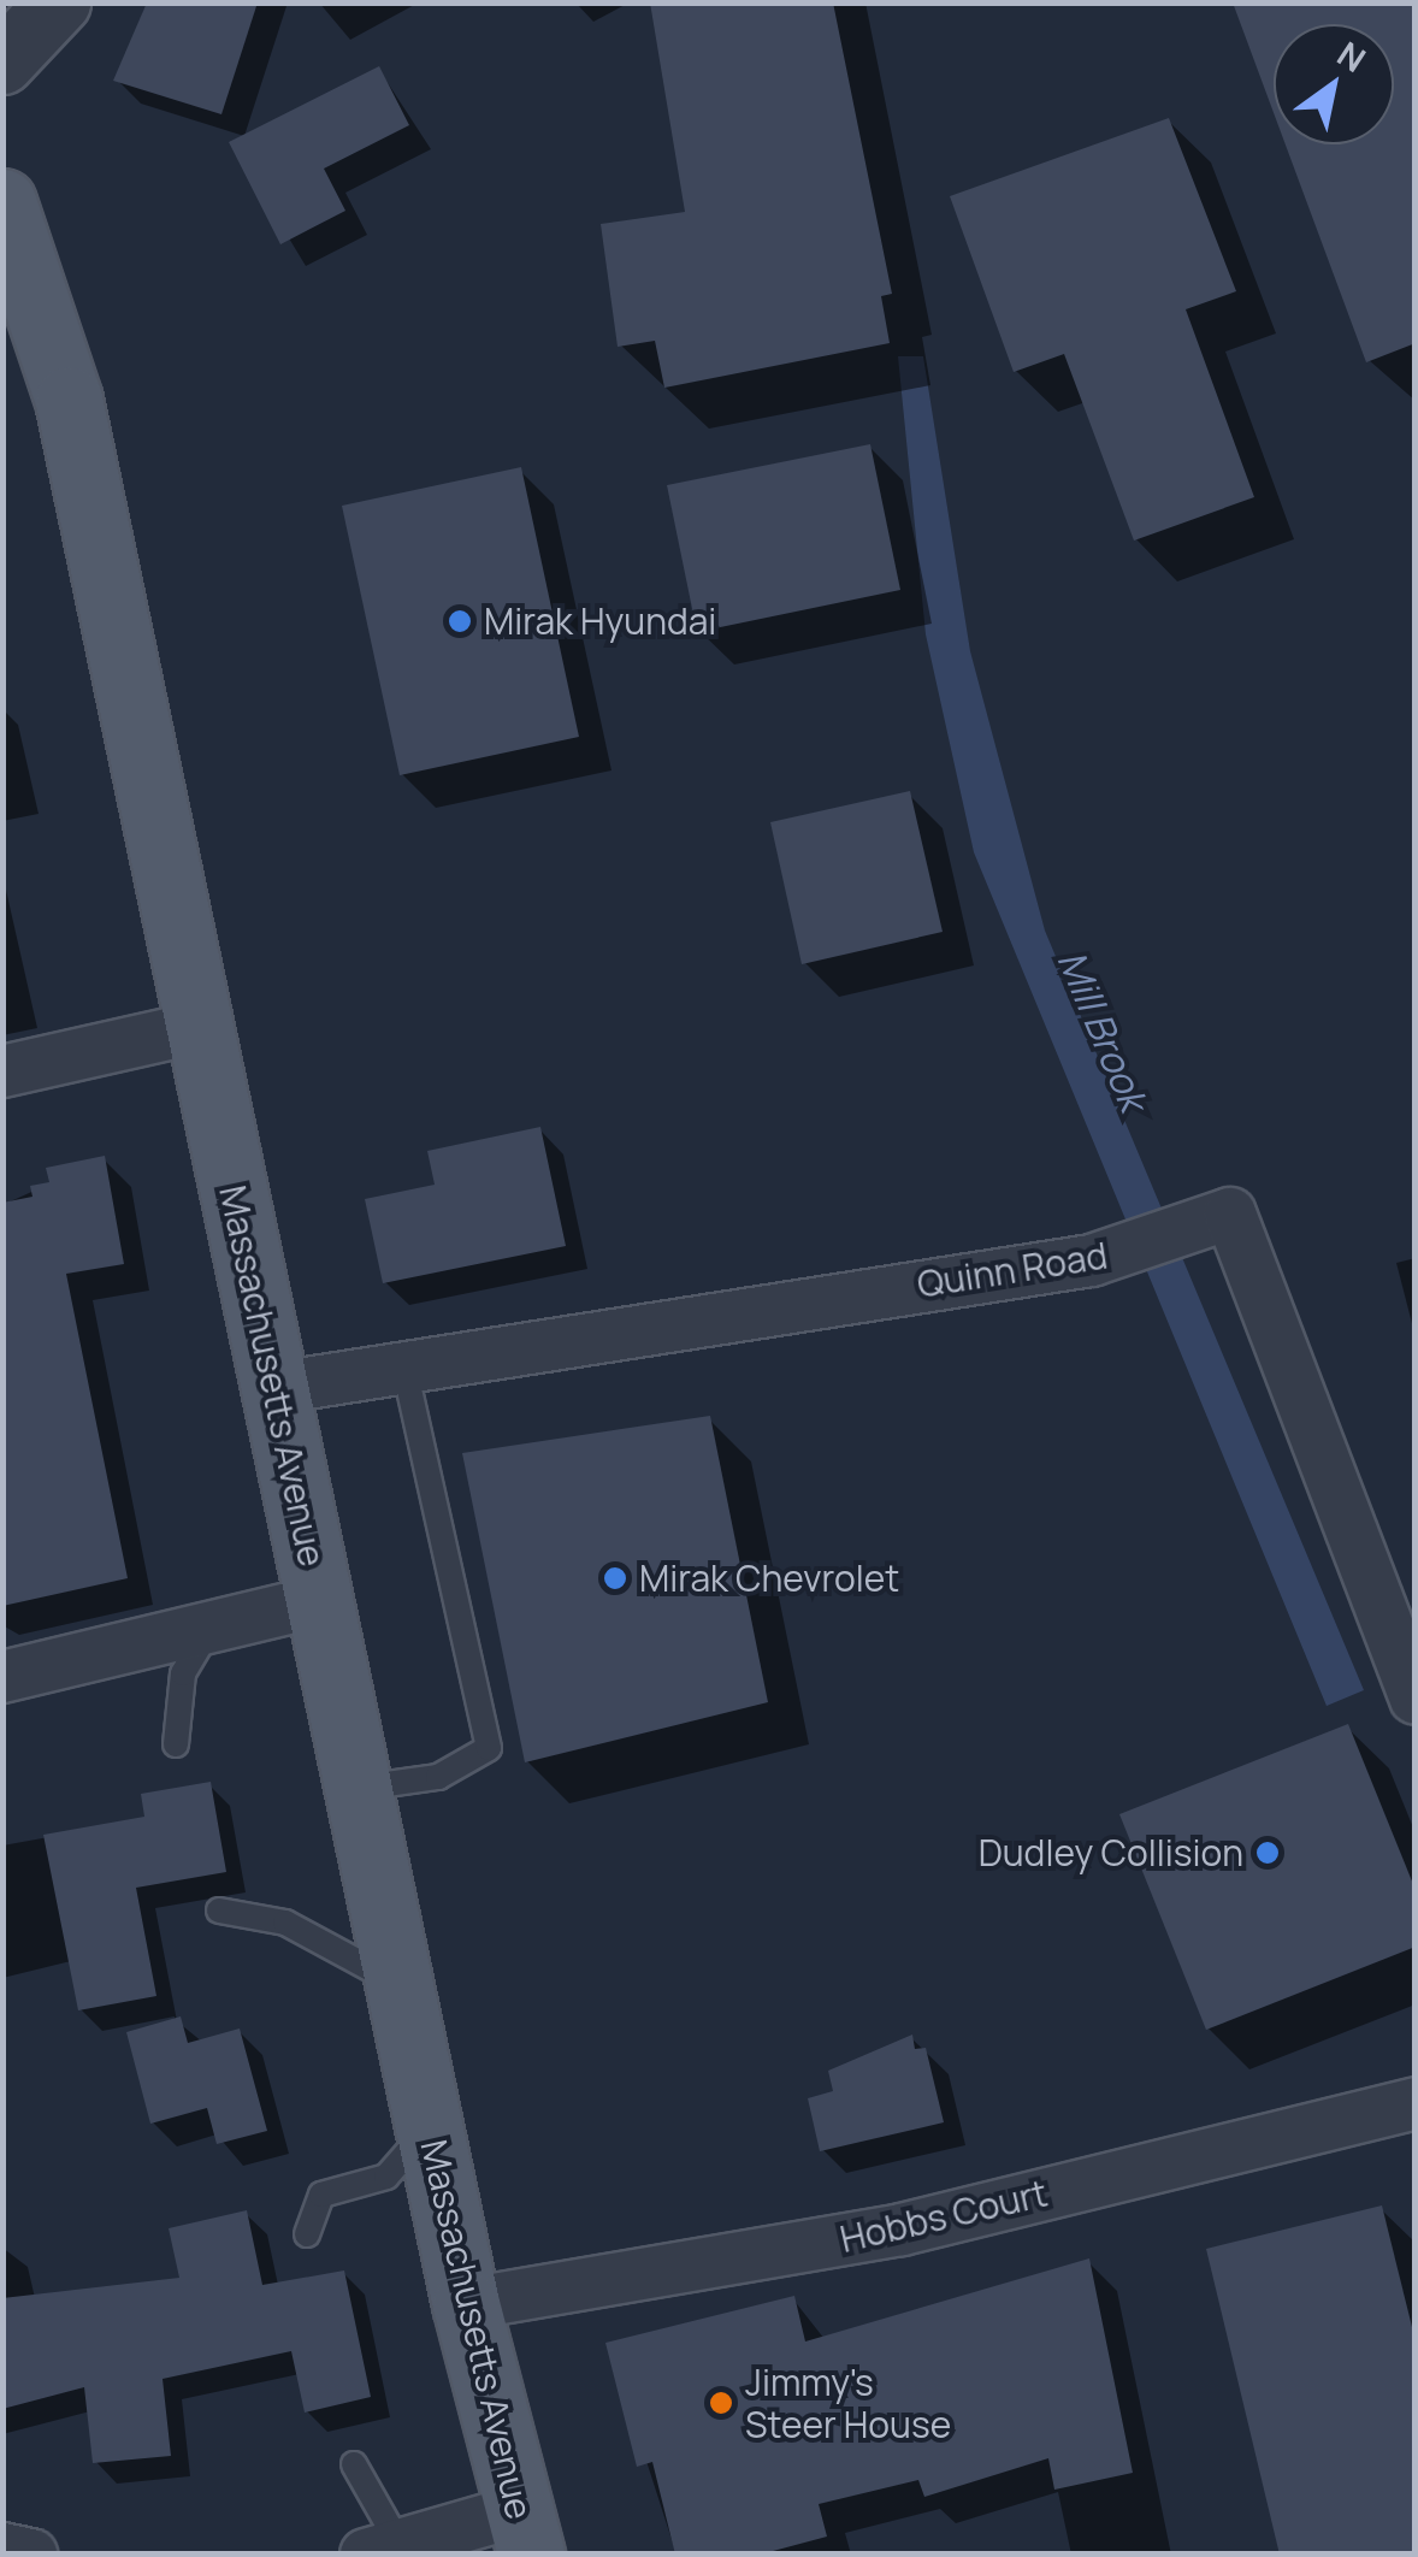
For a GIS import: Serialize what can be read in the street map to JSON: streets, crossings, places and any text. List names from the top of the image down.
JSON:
{
  "streets": {
    "main road": ["Massachusetts Avenue"],
    "street": ["Quinn Road", "Hobbs Court"]
  },
  "crossings": [
    ["Quinn Road", "Massachusetts Avenue"],
    ["Massachusetts Avenue", "Hobbs Court"]
  ],
  "water": ["Mill Brook"],
  "places": [
    "Mirak Hyundai",
    "Mirak Chevrolet",
    "Dudley Collision",
    "Jimmy's Steer House"
  ],
  "north": "top right"
}
